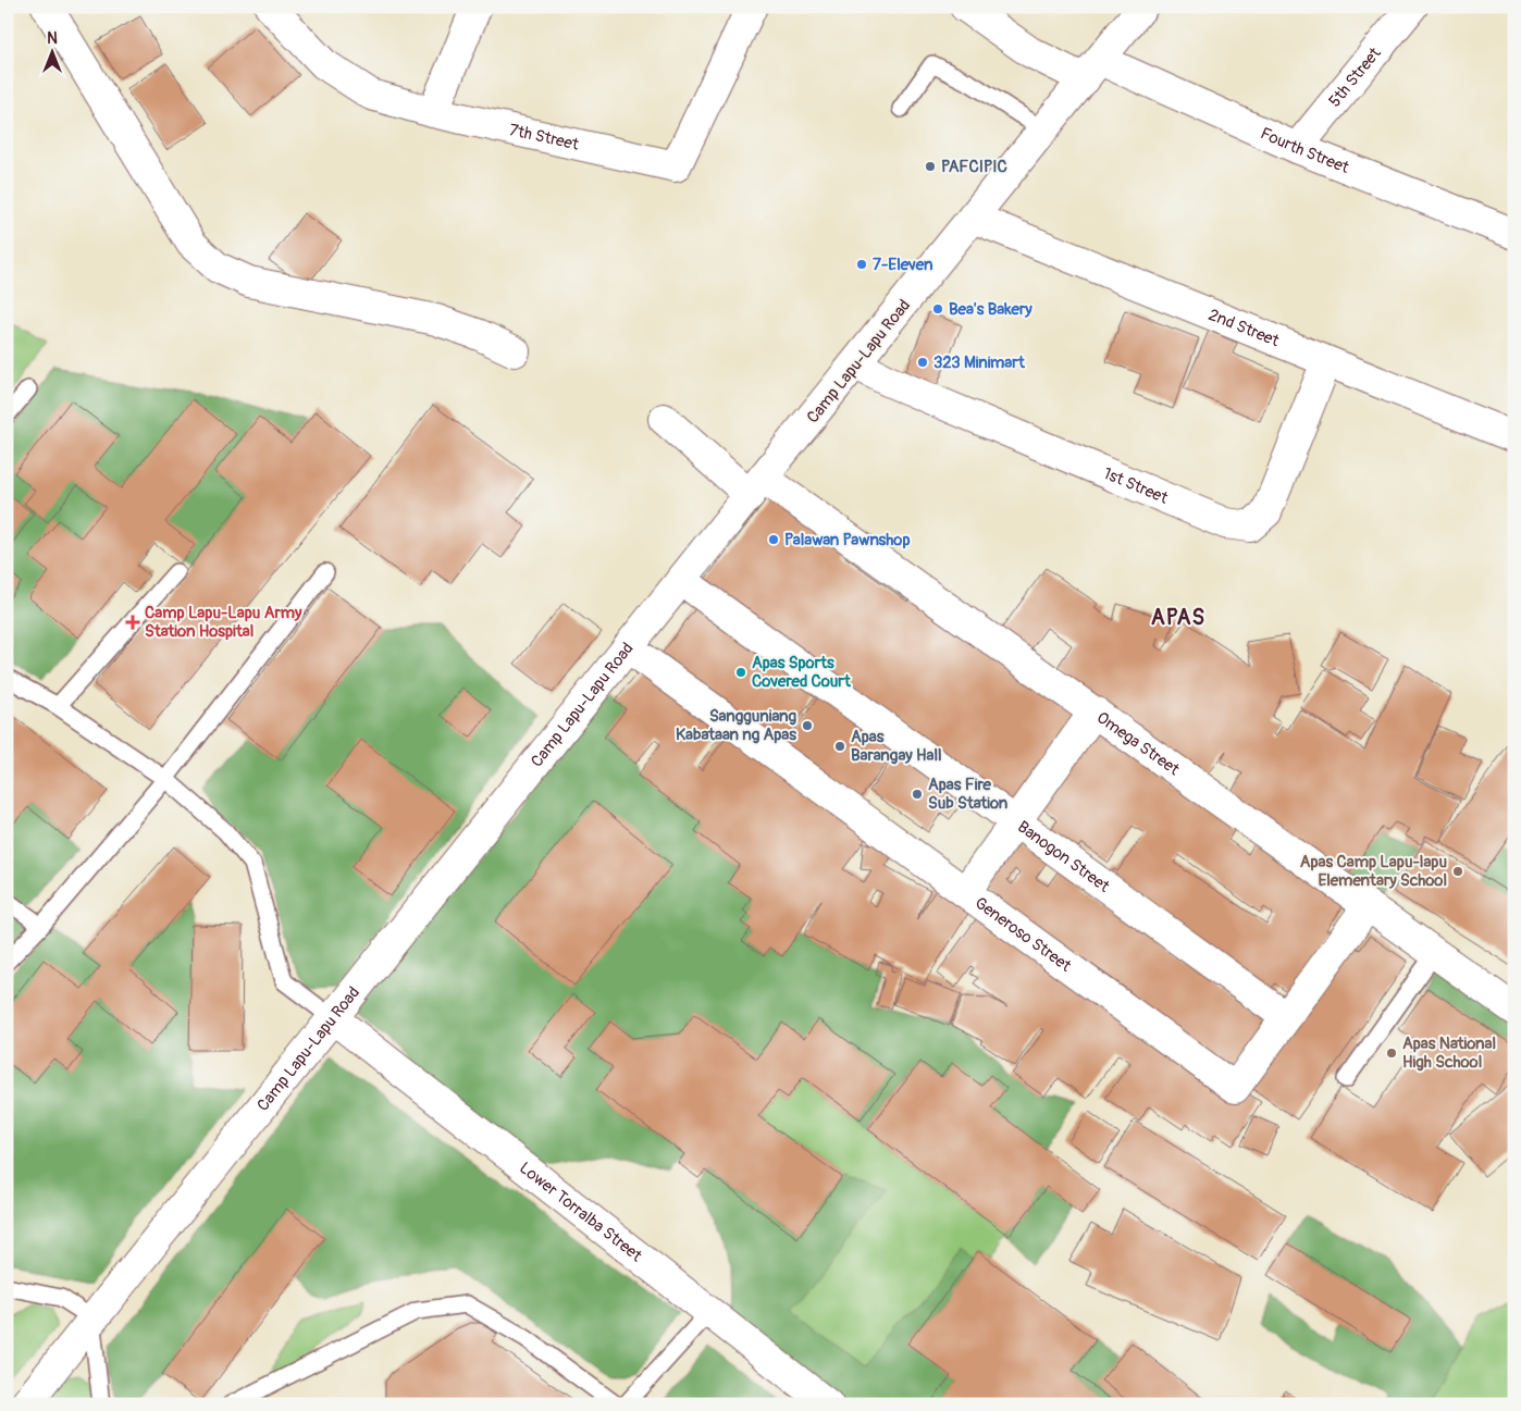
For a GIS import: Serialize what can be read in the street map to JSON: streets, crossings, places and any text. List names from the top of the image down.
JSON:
{
  "streets": {
    "street": [
      "5th Street",
      "7th Street",
      "Fourth Street",
      "2nd Street",
      "Camp Lapu-Lapu Road",
      "1st Street",
      "Omega Street",
      "Banogon Street",
      "Generoso Street",
      "Lower Torralba Street"
    ]
  },
  "crossings": [
    ["5th Street", "Fourth Street"],
    ["Fourth Street", "Camp Lapu-Lapu Road"],
    ["2nd Street", "Camp Lapu-Lapu Road"],
    ["2nd Street", "1st Street"],
    ["Camp Lapu-Lapu Road", "1st Street"],
    ["Camp Lapu-Lapu Road", "Omega Street"],
    ["Camp Lapu-Lapu Road", "Banogon Street"],
    ["Camp Lapu-Lapu Road", "Generoso Street"],
    ["Camp Lapu-Lapu Road", "Lower Torralba Street"],
    ["Omega Street", "Generoso Street"],
    ["Banogon Street", "Generoso Street"]
  ],
  "districts": ["APAS"],
  "places": {
    "other": [
      "PAFCIPIC",
      "7-Eleven",
      "Bea's Bakery",
      "323 Minimart",
      "Palawan Pawnshop",
      "Apas Sports Covered Court",
      "Sangguniang Kabataan ng Apas",
      "Apas Barangay Hall",
      "Apas Fire Sub Station",
      "Apas Camp Lapu-lapu Elementary School",
      "Apas National High School"
    ],
    "health": ["Camp Lapu-Lapu Army Station Hospital"]
  },
  "north": "top"
}
